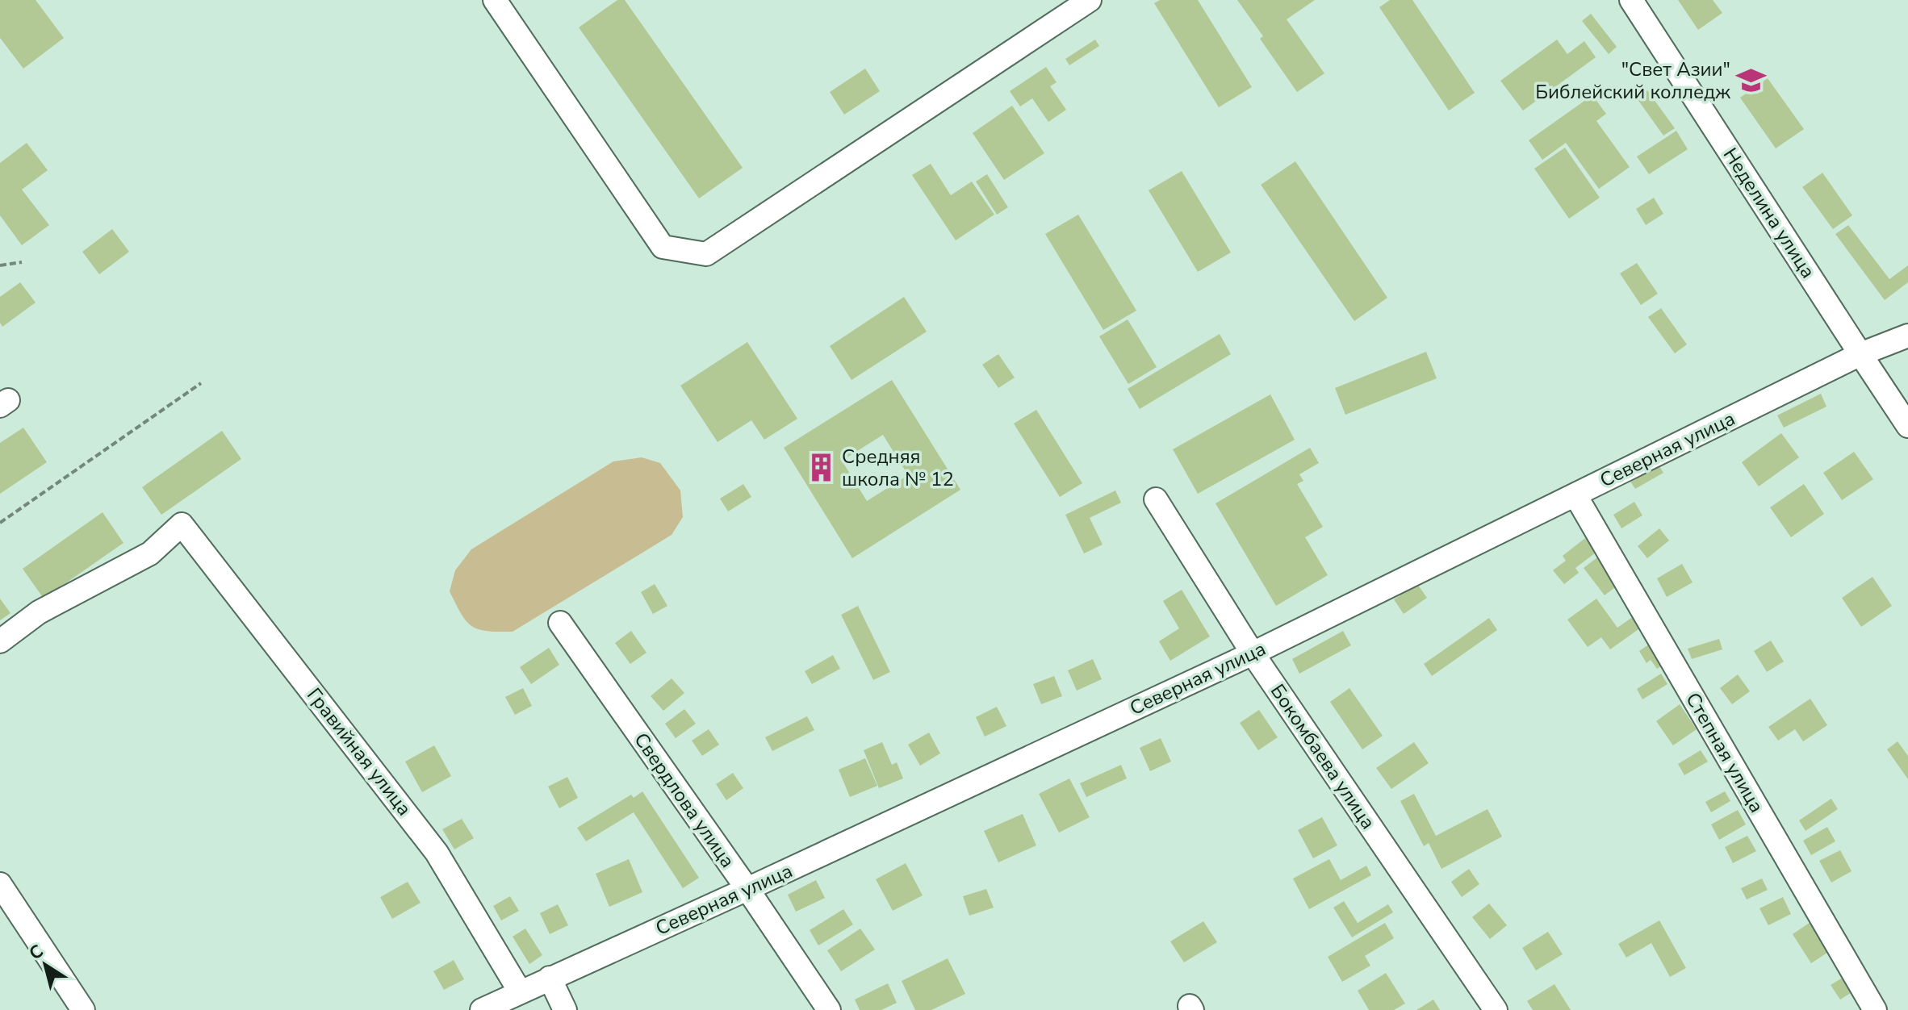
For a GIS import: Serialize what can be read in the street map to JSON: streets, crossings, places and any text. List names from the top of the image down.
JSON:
{
  "streets": {
    "street": [
      "Неделина улица",
      "Северная улица",
      "Гравийная улица",
      "Степная улица",
      "Бокомбаева улица",
      "Свердлова улица"
    ]
  },
  "crossings": [
    ["Неделина улица", "Северная улица"],
    ["Северная улица", "Гравийная улица"],
    ["Северная улица", "Степная улица"],
    ["Северная улица", "Бокомбаева улица"],
    ["Северная улица", "Свердлова улица"]
  ],
  "places": {
    "school or university": ["\"Свет Азии\" Библейский колледж"],
    "building": ["Средняя школа № 12"]
  },
  "north": "top left"
}
